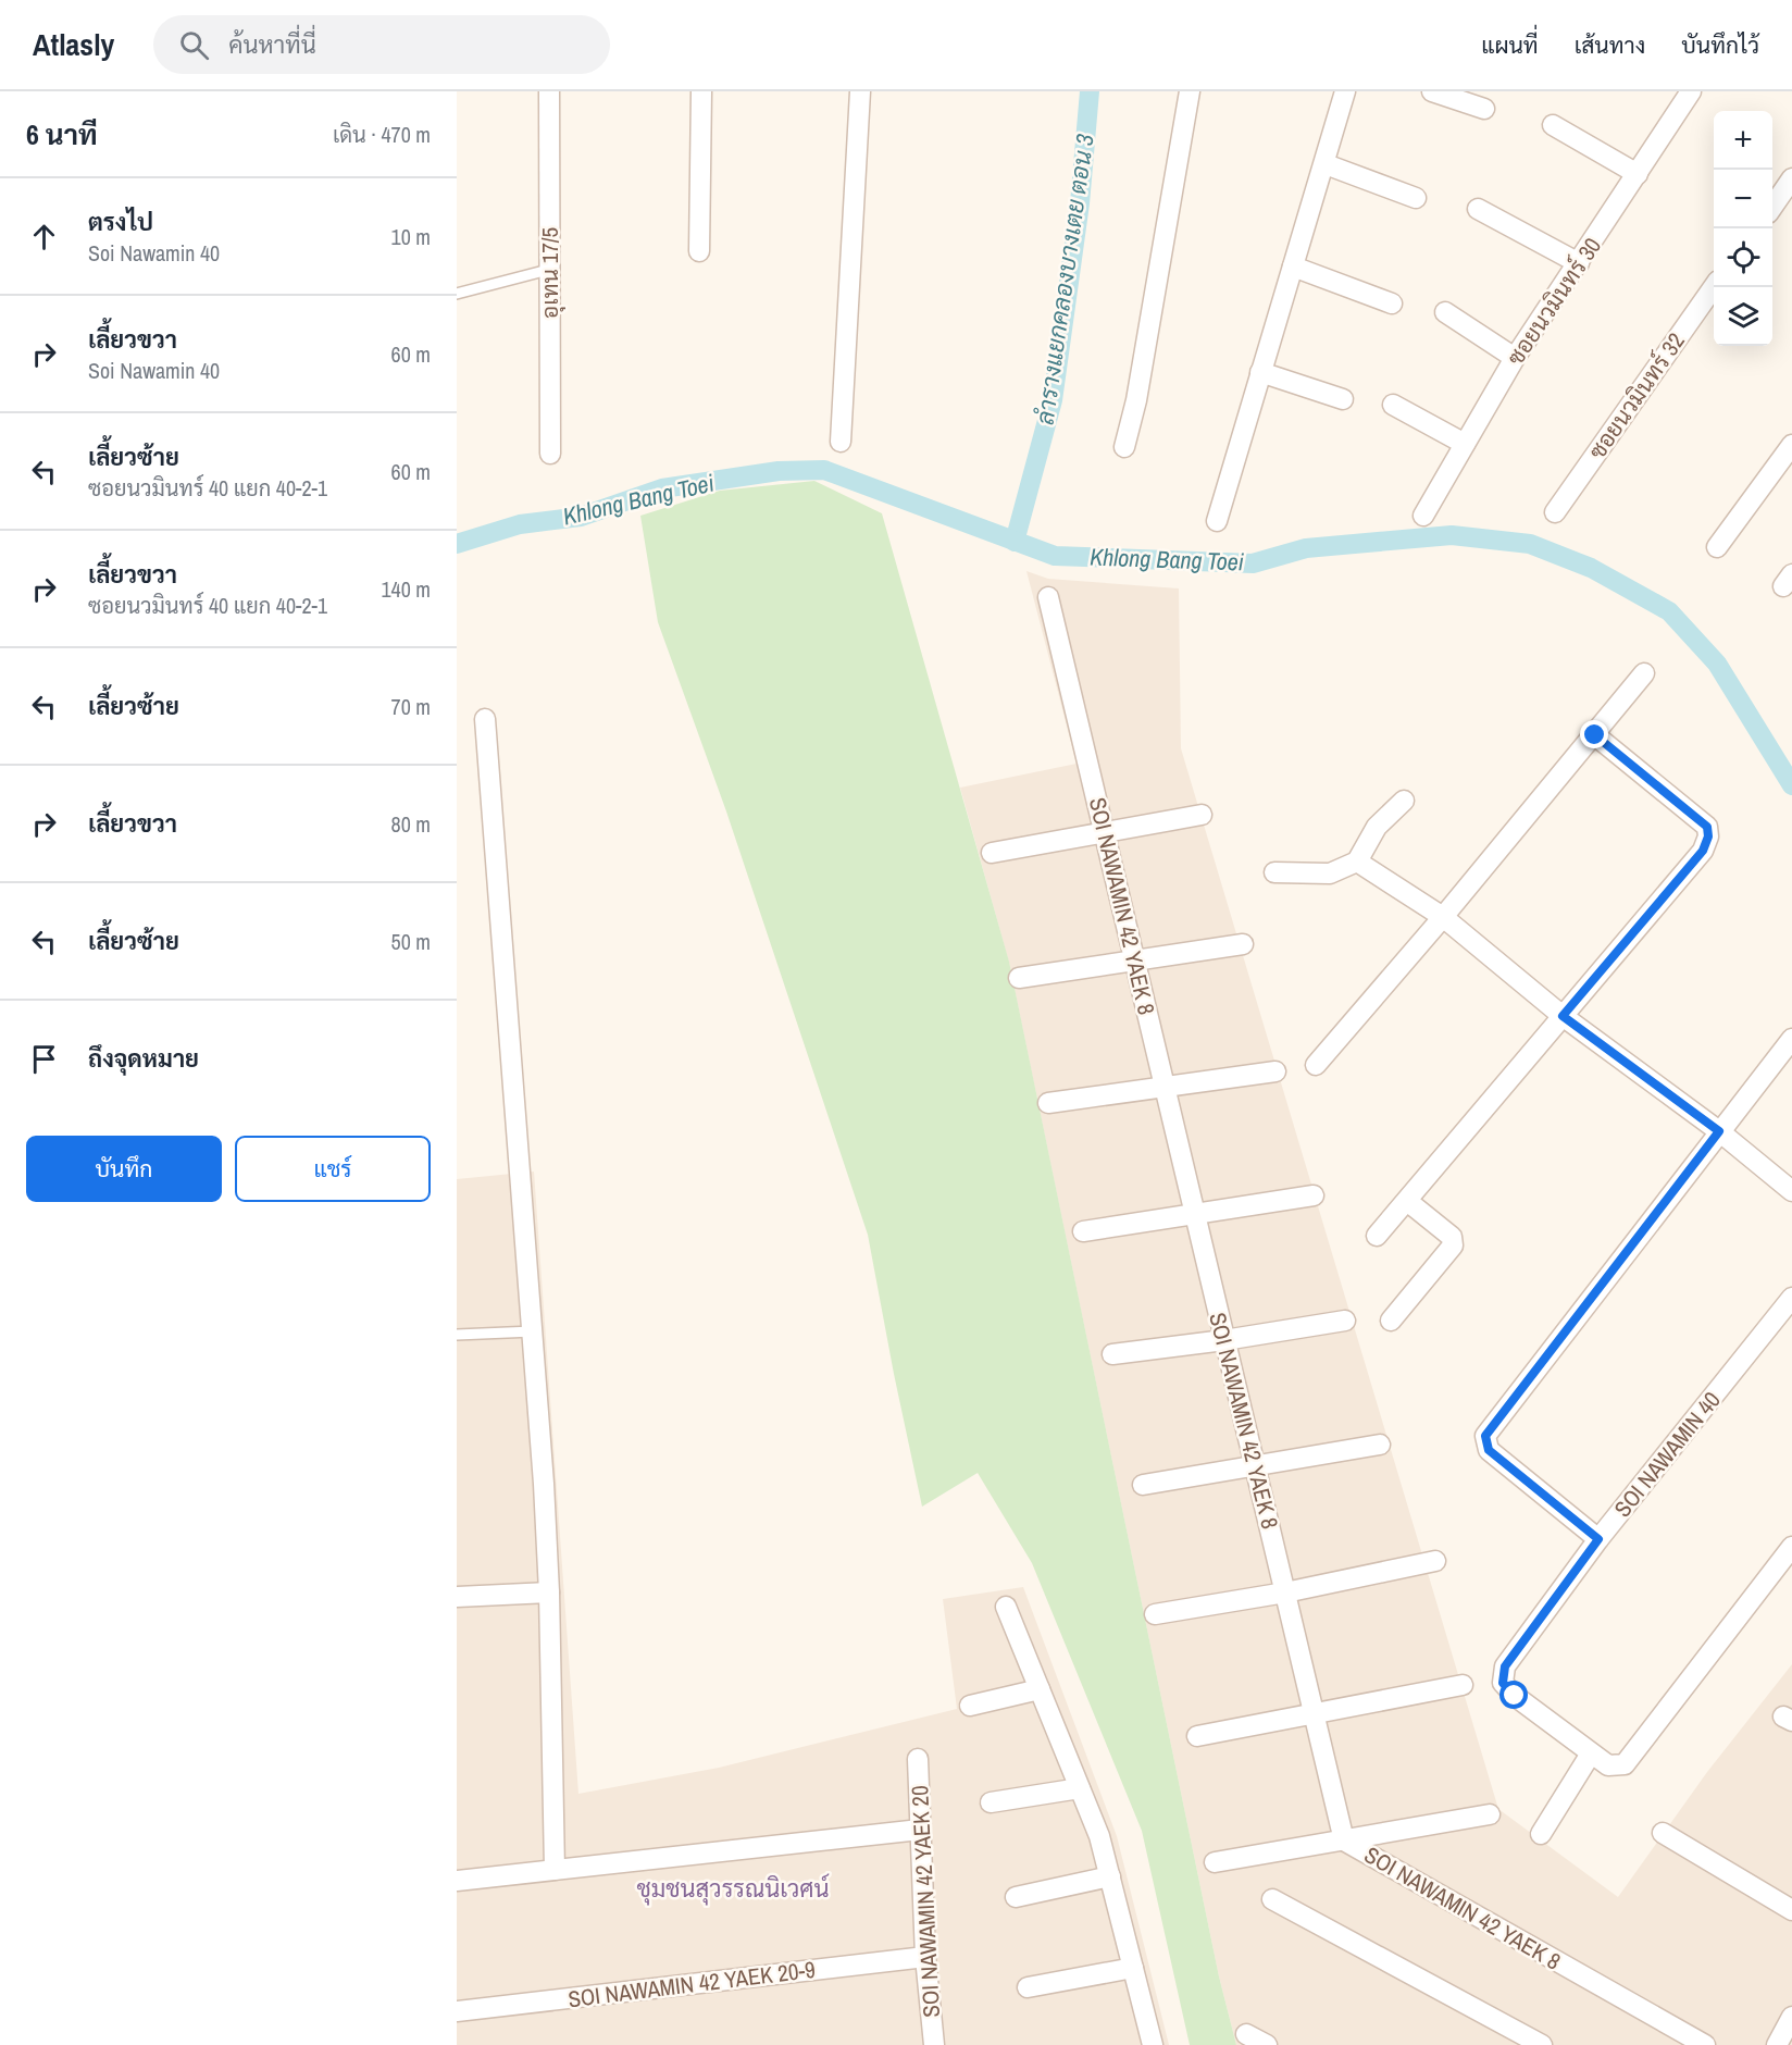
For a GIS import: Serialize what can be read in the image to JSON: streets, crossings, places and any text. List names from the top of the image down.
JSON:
{
  "streets": {
    "street": [
      "อุเทน 17/5",
      "ซอยนวมินทร์ 30",
      "ซอยนวมินทร์ 32",
      "SOI NAWAMIN 42 YAEK 8",
      "SOI NAWAMIN 40",
      "SOI NAWAMIN 42 YAEK 20",
      "SOI NAWAMIN 42 YAEK 20-9"
    ]
  },
  "crossings": [
    ["SOI NAWAMIN 42 YAEK 20", "SOI NAWAMIN 42 YAEK 20-9"]
  ],
  "districts": ["ชุมชนสุวรรณนิเวศน์"],
  "water": ["ลำรางแยกคลองบางเตย ตอน 3", "Khlong Bang Toei"],
  "page": {
    "header": "Atlasly",
    "search": "ค้นหาที่นี่",
    "nav": ["แผนที่", "เส้นทาง", "บันทึกไว้"],
    "heading": ["6 นาที", "เดิน · 470 m"],
    "map_buttons": ["+", "−"],
    "list": [
      ["ตรงไป", "Soi Nawamin 40", "10 m"],
      ["เลี้ยวขวา", "Soi Nawamin 40", "60 m"],
      ["เลี้ยวซ้าย", "ซอยนวมินทร์ 40 แยก 40-2-1", "60 m"],
      ["เลี้ยวขวา", "ซอยนวมินทร์ 40 แยก 40-2-1", "140 m"],
      ["เลี้ยวซ้าย", "70 m"],
      ["เลี้ยวขวา", "80 m"],
      ["เลี้ยวซ้าย", "50 m"],
      "ถึงจุดหมาย"
    ],
    "buttons": ["บันทึก", "แชร์"]
  }
}
